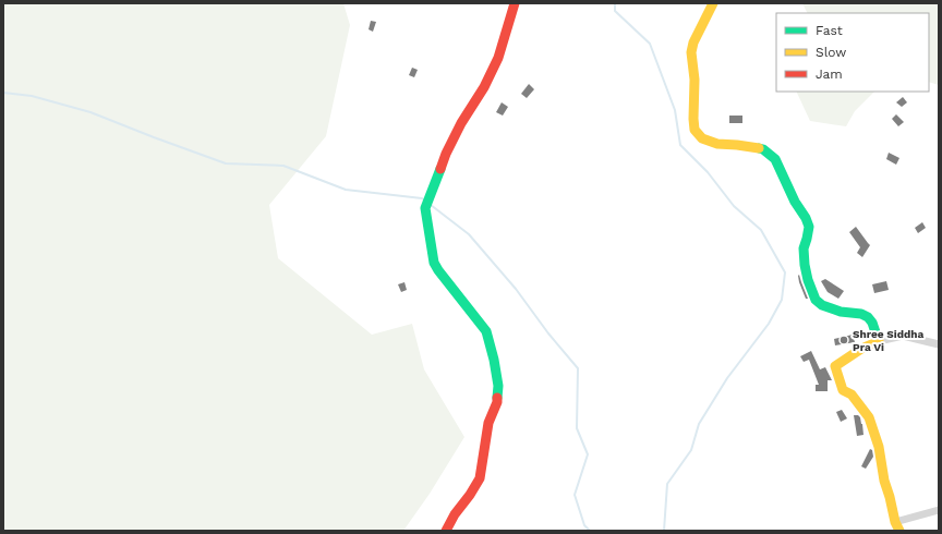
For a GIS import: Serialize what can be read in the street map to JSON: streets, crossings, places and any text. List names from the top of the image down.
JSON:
{
  "places": ["Shree Siddha Pra Vi"],
  "legend": ["Fast", "Slow", "Jam"]
}
